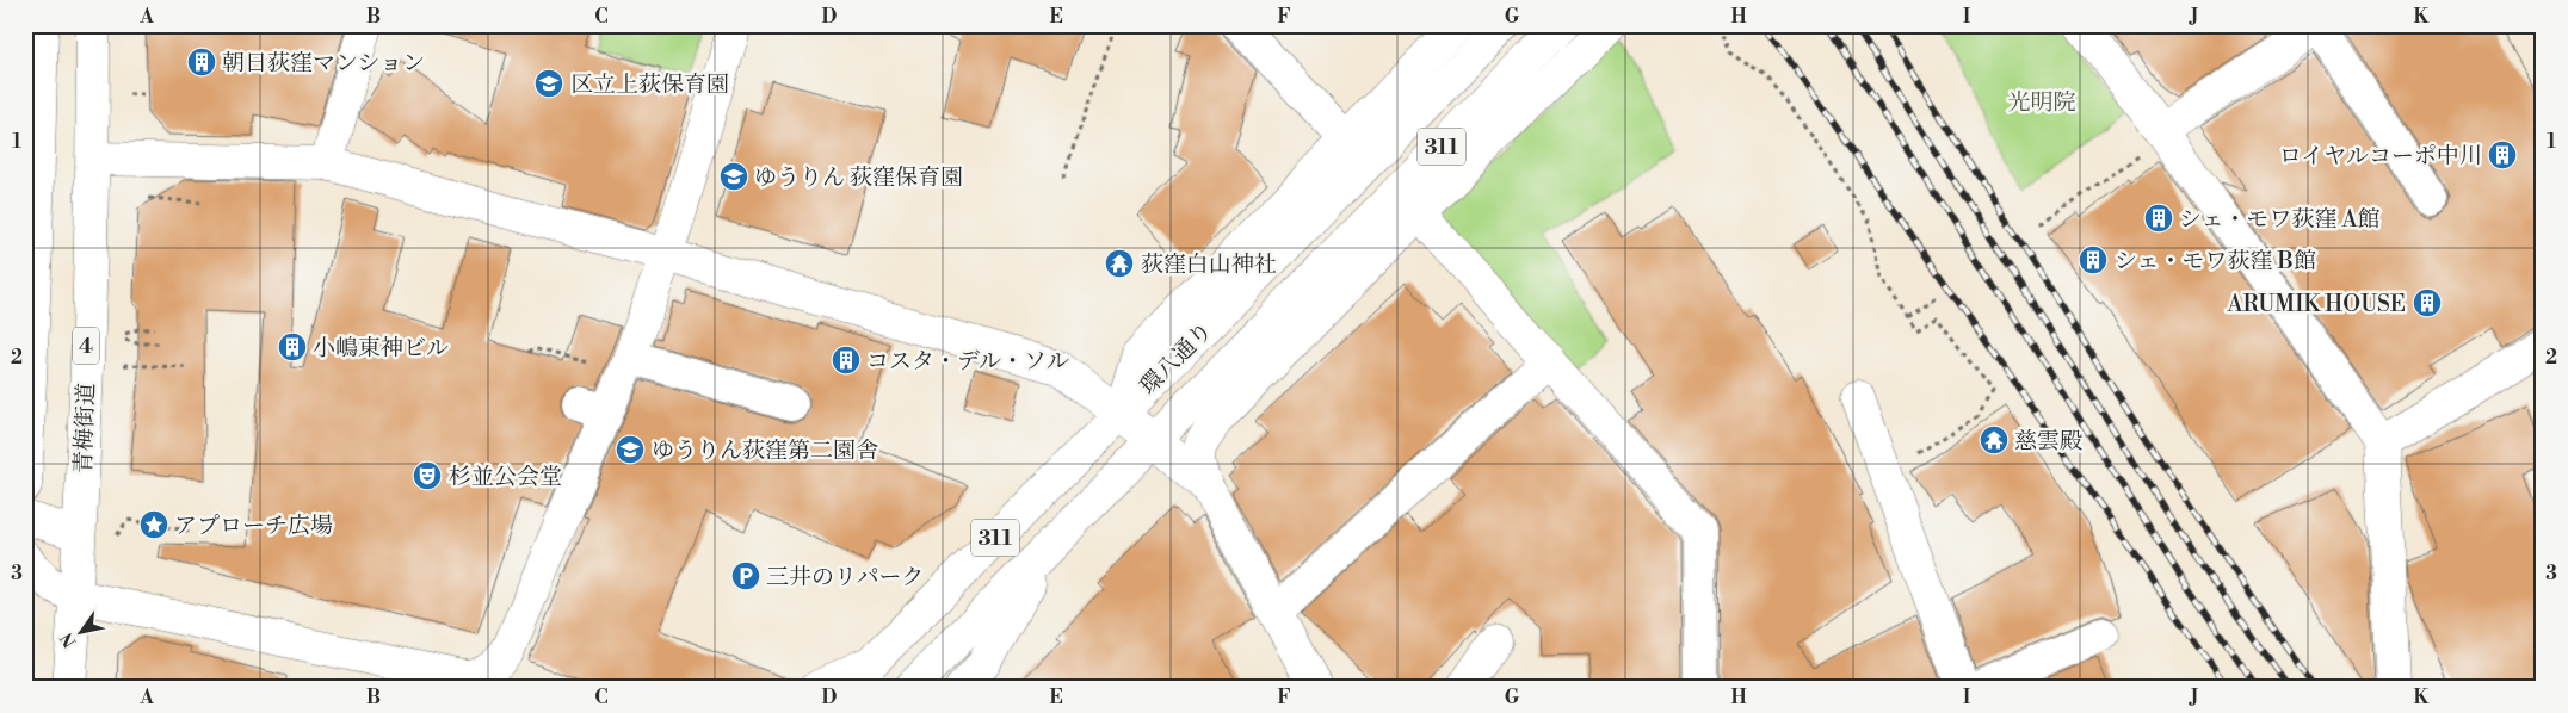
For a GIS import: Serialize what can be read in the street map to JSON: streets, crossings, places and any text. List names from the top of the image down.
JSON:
{
  "streets": {
    "street": [
      "311",
      "4",
      "環八通り",
      "青梅街道"
    ]
  },
  "crossings": [
    ["311", "環八通り"]
  ],
  "parks": ["光明院"],
  "places": {
    "building": [
      "朝日荻窪マンション",
      "ロイヤルコーポ中川",
      "シェ・モワ荻窪 A館",
      "シェ・モワ荻窪 B館",
      "ARUMIK HOUSE",
      "小嶋東神ビル",
      "コスタ・デル・ソル"
    ],
    "school or university": ["区立上荻保育園", "ゆうりん 荻窪保育園", "ゆうりん荻窪第二園舎"],
    "temple": ["荻窪白山神社", "慈雲殿"],
    "theatre": ["杉並公会堂"],
    "place": ["アプローチ広場"],
    "parking": ["三井のリパーク"]
  },
  "north": "bottom left",
  "grid": {
    "columns": [
      "A",
      "B",
      "C",
      "D",
      "E",
      "F",
      "G",
      "H",
      "I",
      "J",
      "K"
    ],
    "rows": ["1", "2", "3"]
  }
}
